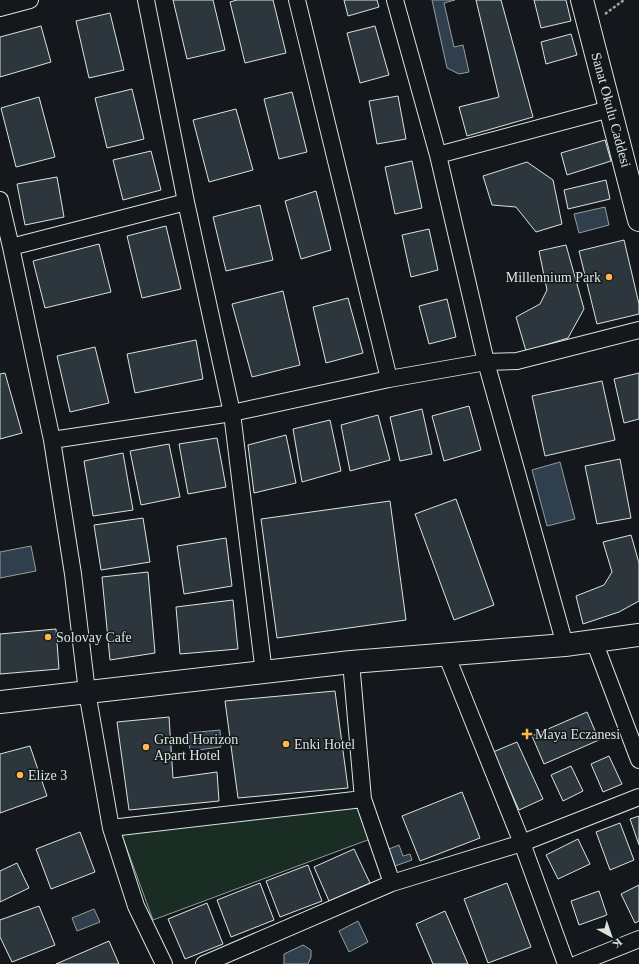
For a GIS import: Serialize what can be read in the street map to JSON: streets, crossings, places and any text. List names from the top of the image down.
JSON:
{
  "streets": {
    "street": ["Sanat Okulu Caddesi"]
  },
  "places": {
    "other": [
      "Millennium Park",
      "Solovay Cafe",
      "Enki Hotel",
      "Grand Horizon Apart Hotel",
      "Elize 3"
    ],
    "health": ["Maya Eczanesi"]
  },
  "north": "bottom right"
}
